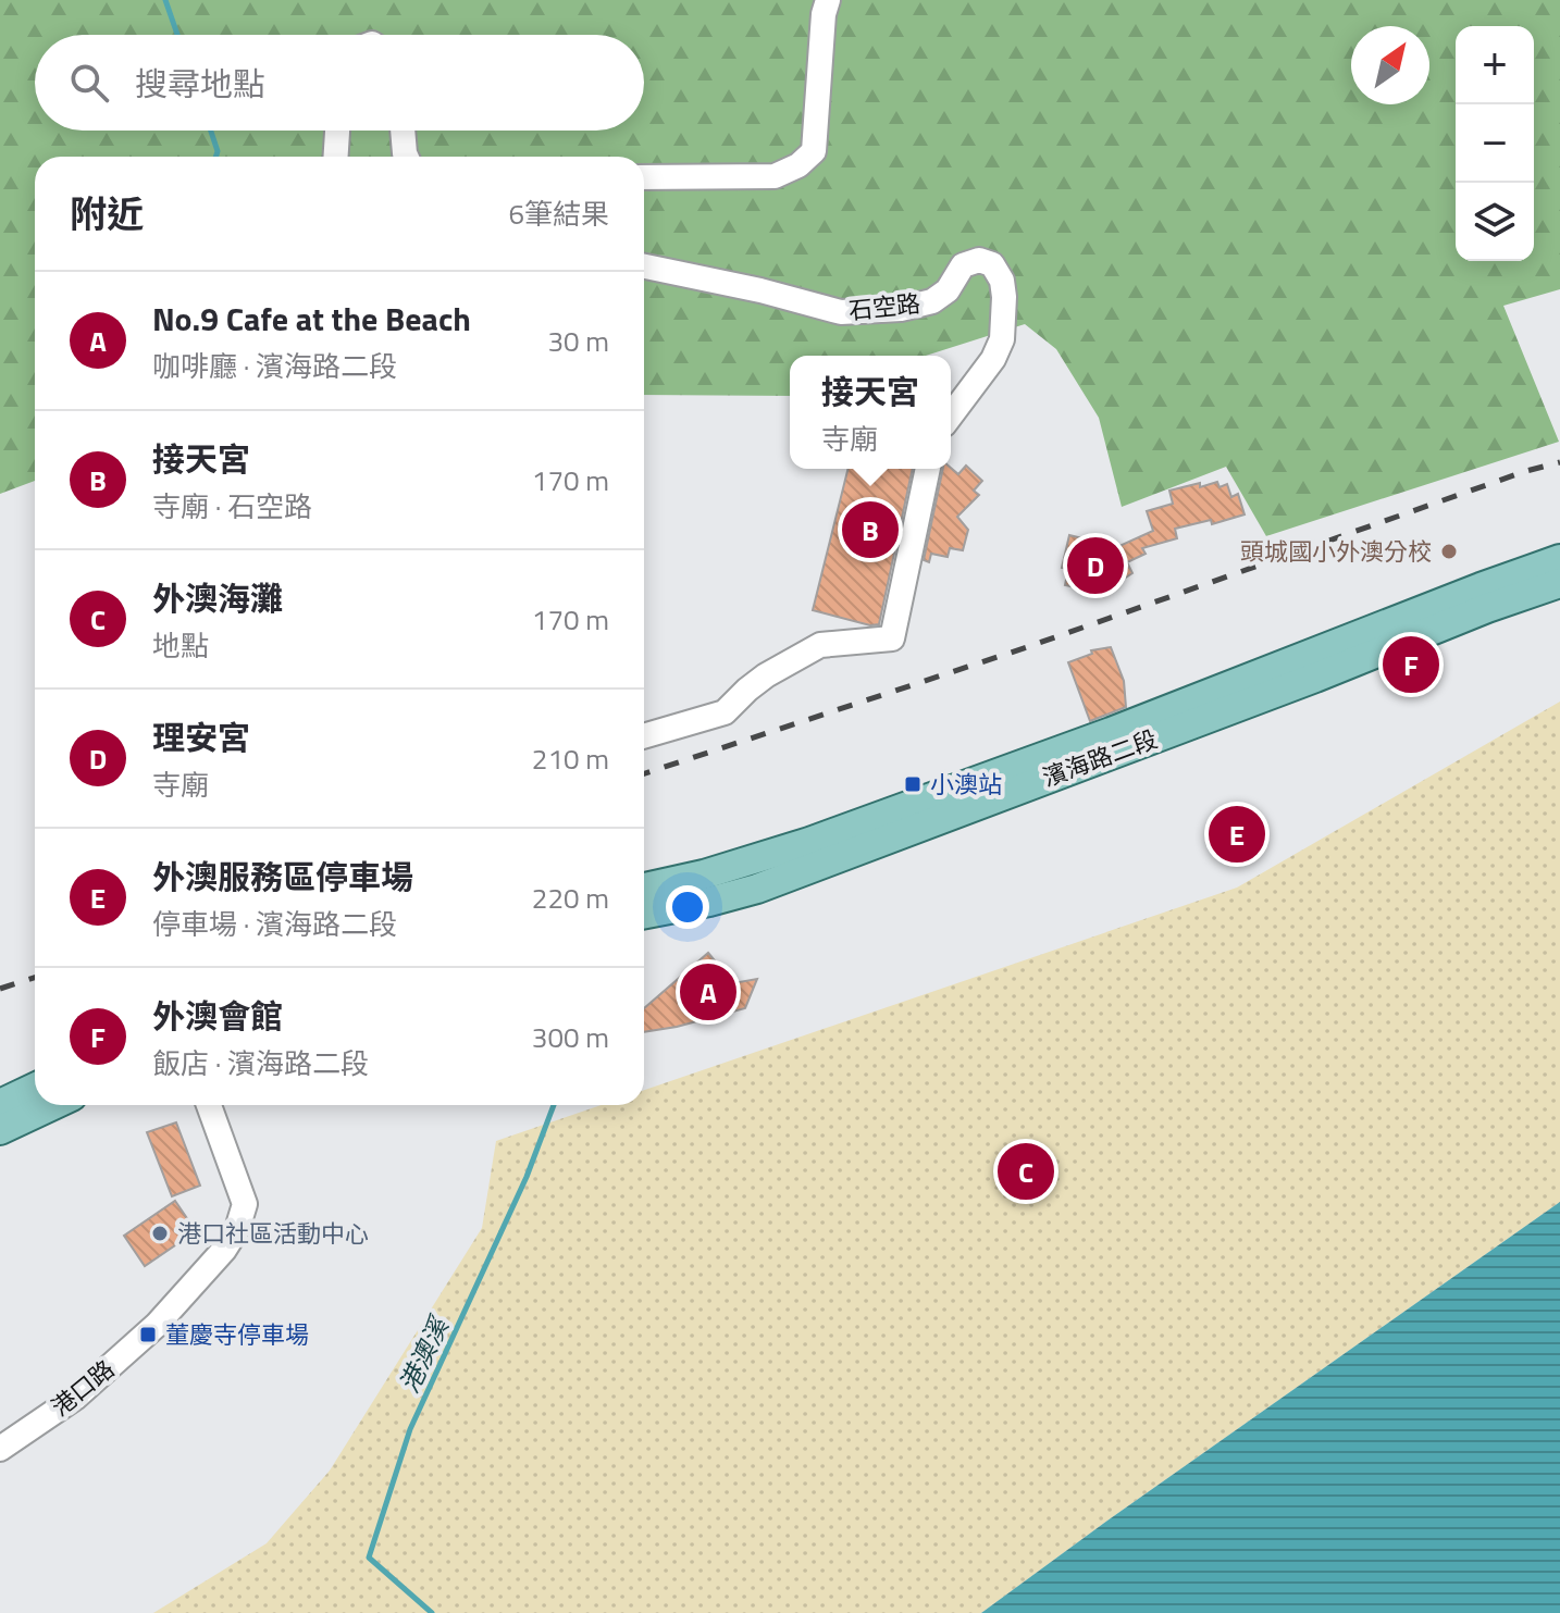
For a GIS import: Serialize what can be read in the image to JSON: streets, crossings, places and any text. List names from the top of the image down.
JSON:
{
  "streets": {
    "main road": ["濱海路二段"],
    "street": ["石空路", "港口路"]
  },
  "water": ["港澳溪"],
  "places": {
    "other": ["頭城國小外澳分校", "港口社區活動中心"],
    "transit": ["小澳站", "董慶寺停車場"]
  },
  "north": "top right",
  "page": {
    "map_buttons": ["+", "−"],
    "search": "搜尋地點",
    "heading": ["附近", "6筆結果"],
    "list": [
      {
        "mark": "A",
        "name": "No.9 Cafe at the Beach",
        "note": "咖啡廳 · 濱海路二段",
        "value": "30 m"
      },
      {
        "mark": "B",
        "name": "接天宮",
        "note": "寺廟 · 石空路",
        "value": "170 m"
      },
      {
        "mark": "C",
        "name": "外澳海灘",
        "note": "地點",
        "value": "170 m"
      },
      {
        "mark": "D",
        "name": "理安宮",
        "note": "寺廟",
        "value": "210 m"
      },
      {
        "mark": "E",
        "name": "外澳服務區停車場",
        "note": "停車場 · 濱海路二段",
        "value": "220 m"
      },
      {
        "mark": "F",
        "name": "外澳會館",
        "note": "飯店 · 濱海路二段",
        "value": "300 m"
      }
    ],
    "popup": ["接天宮", "寺廟"],
    "pins": [
      "B",
      "D",
      "F",
      "E",
      "A",
      "C"
    ]
  }
}
